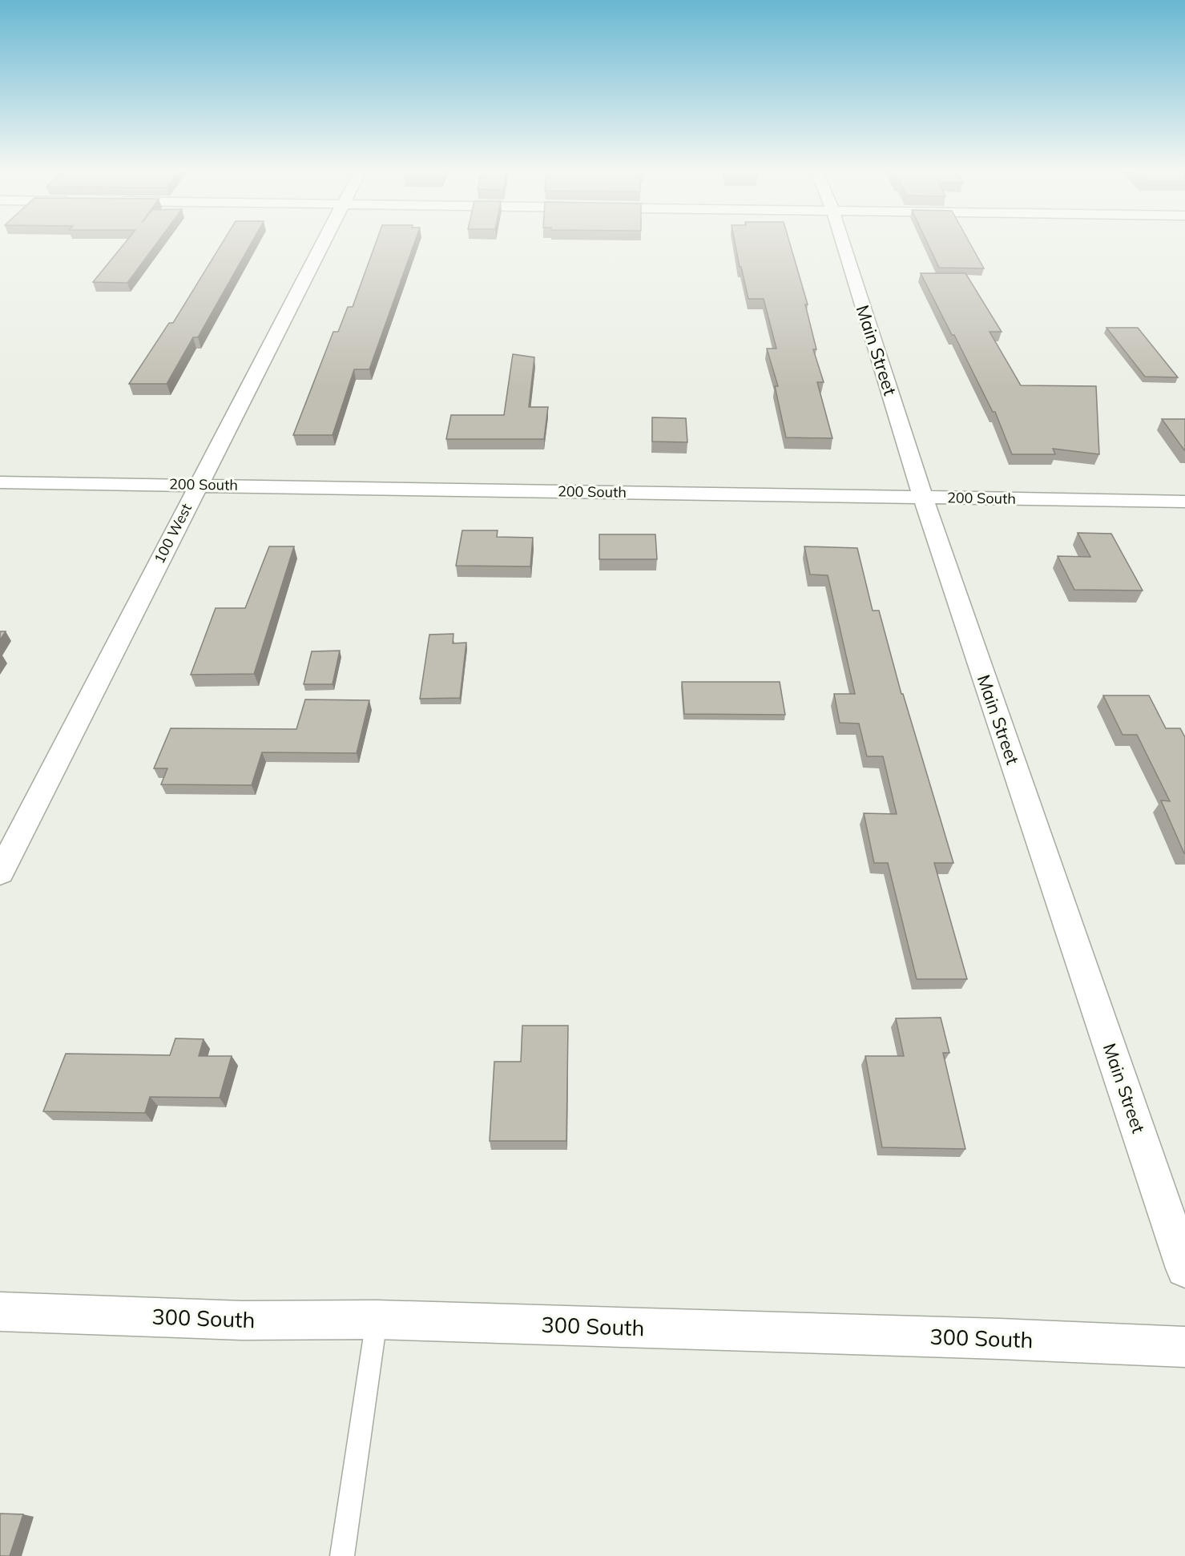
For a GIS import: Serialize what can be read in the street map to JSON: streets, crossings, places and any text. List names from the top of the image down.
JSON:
{
  "streets": {
    "street": [
      "Main Street",
      "200 South",
      "100 West",
      "300 South"
    ]
  },
  "crossings": [
    ["Main Street", "200 South"],
    ["200 South", "100 West"]
  ]
}
